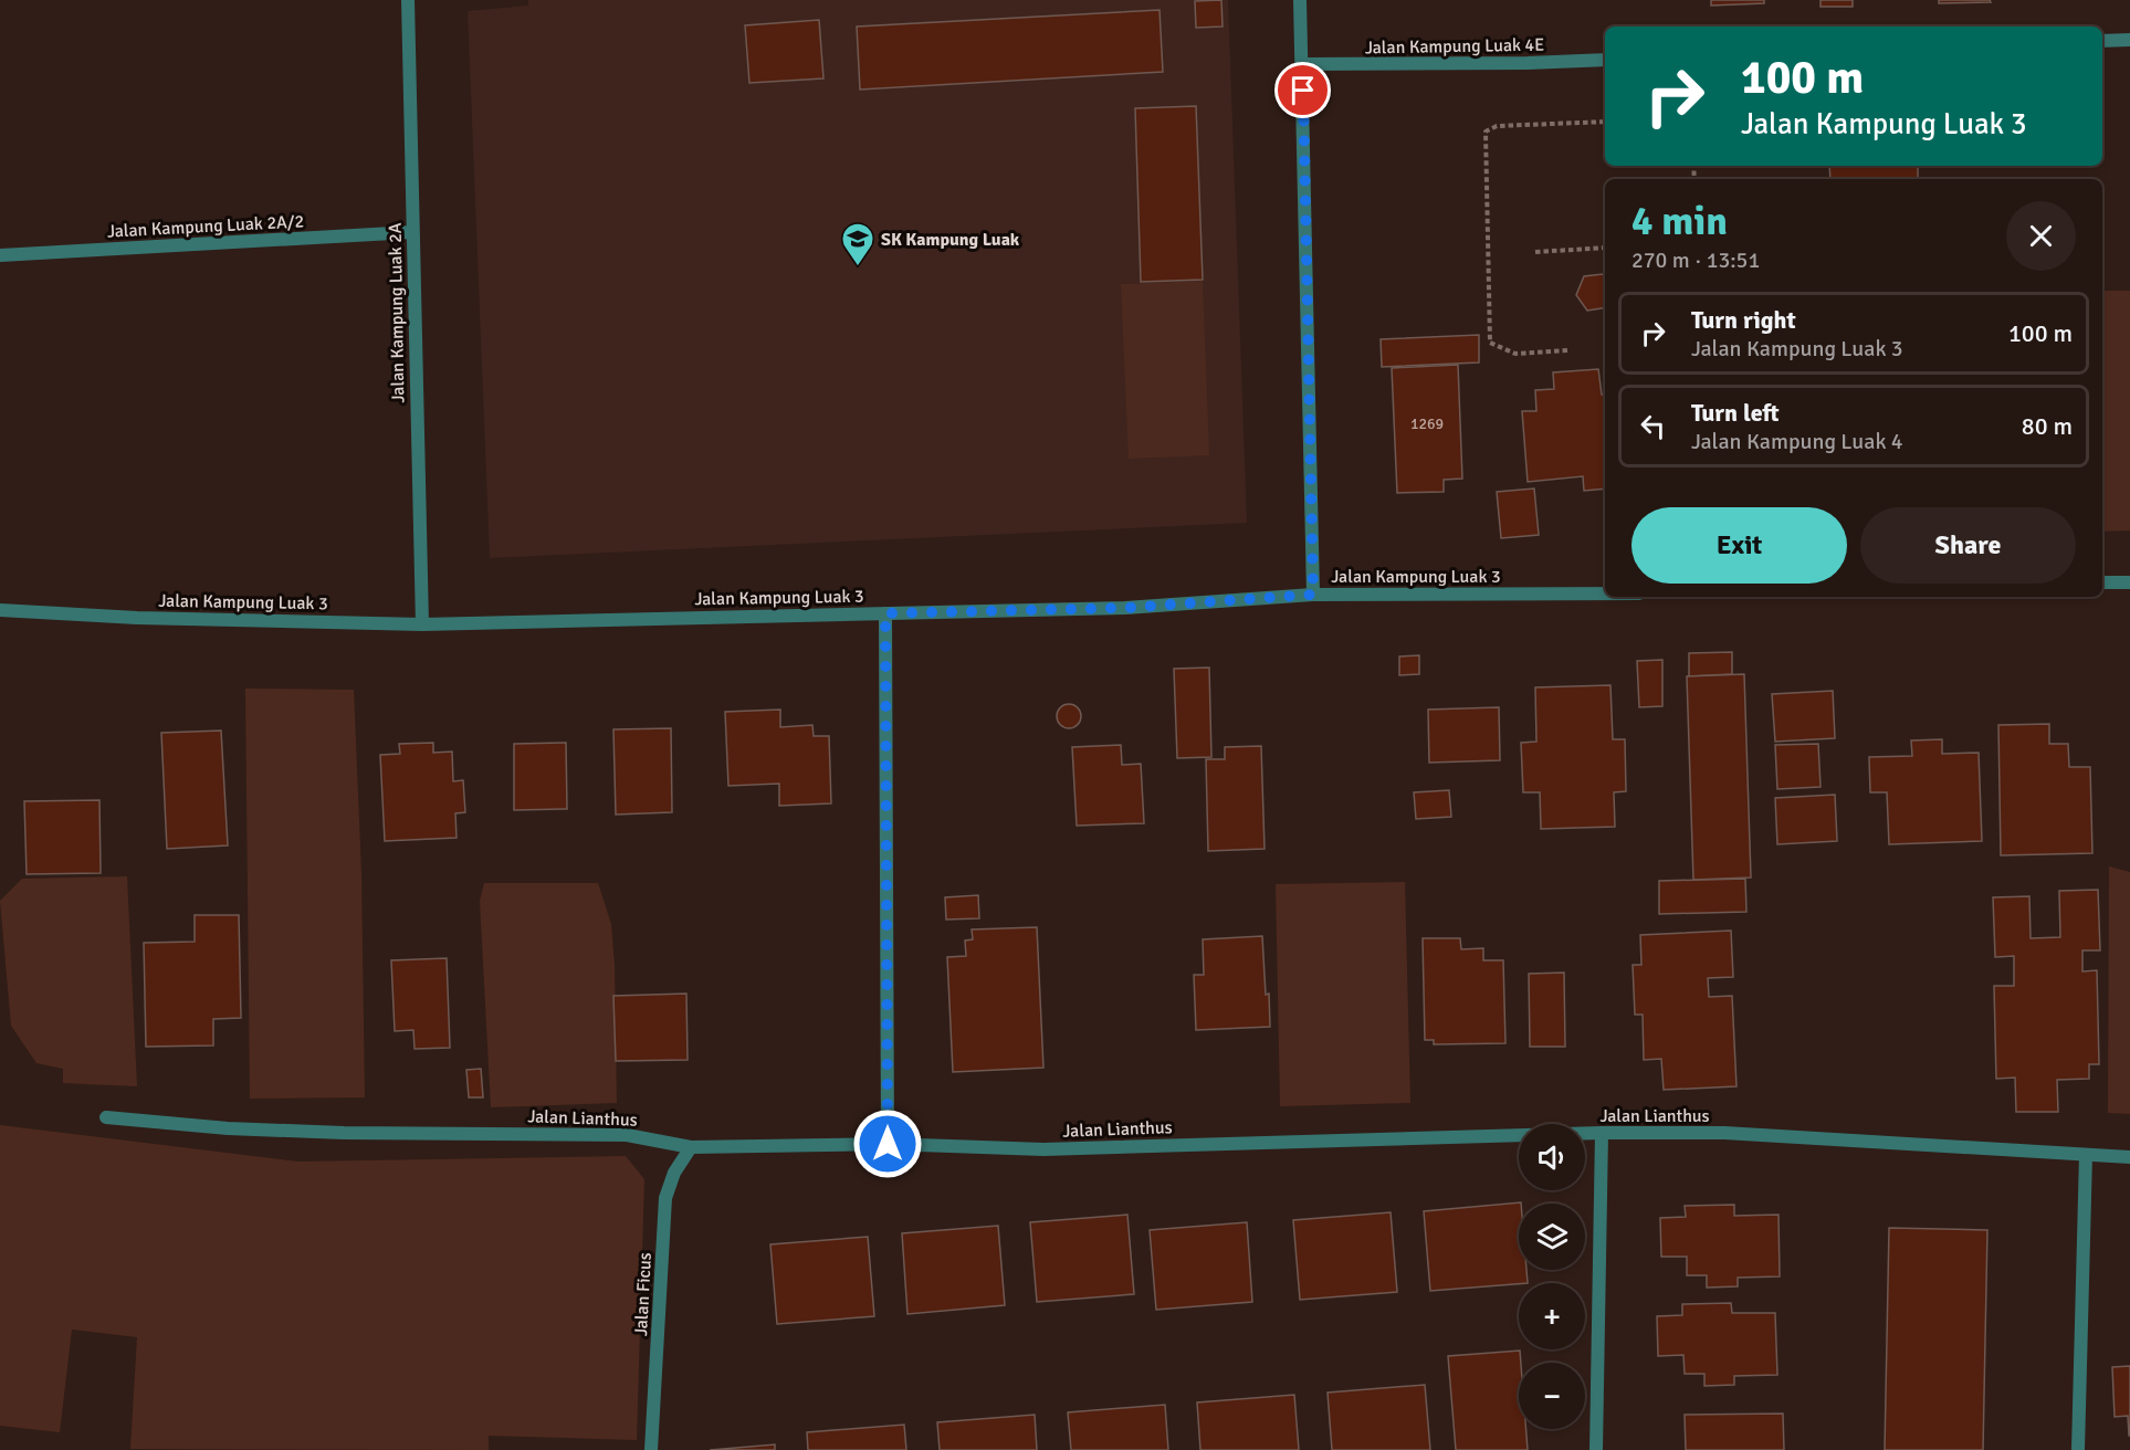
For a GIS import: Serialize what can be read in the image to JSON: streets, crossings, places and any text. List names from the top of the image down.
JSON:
{
  "streets": {
    "street": [
      "Jalan Kampung Luak 4E",
      "Jalan Kampung Luak 2A/2",
      "Jalan Kampung Luak 2A",
      "Jalan Kampung Luak 3",
      "Jalan Lianthus",
      "Jalan Ficus"
    ]
  },
  "crossings": [
    ["Jalan Kampung Luak 2A/2", "Jalan Kampung Luak 2A"],
    ["Jalan Kampung Luak 2A", "Jalan Kampung Luak 3"],
    ["Jalan Lianthus", "Jalan Ficus"]
  ],
  "places": {
    "school or university": ["SK Kampung Luak"]
  },
  "house_numbers": ["1269"],
  "page": {
    "turn": ["100 m", "Jalan Kampung Luak 3"],
    "heading": ["4 min", "270 m · 13:51"],
    "list": [
      {
        "name": "Turn right",
        "note": "Jalan Kampung Luak 3",
        "value": "100 m"
      },
      {
        "name": "Turn left",
        "note": "Jalan Kampung Luak 4",
        "value": "80 m"
      }
    ],
    "buttons": ["Exit", "Share"],
    "map_buttons": ["+", "−"]
  }
}
